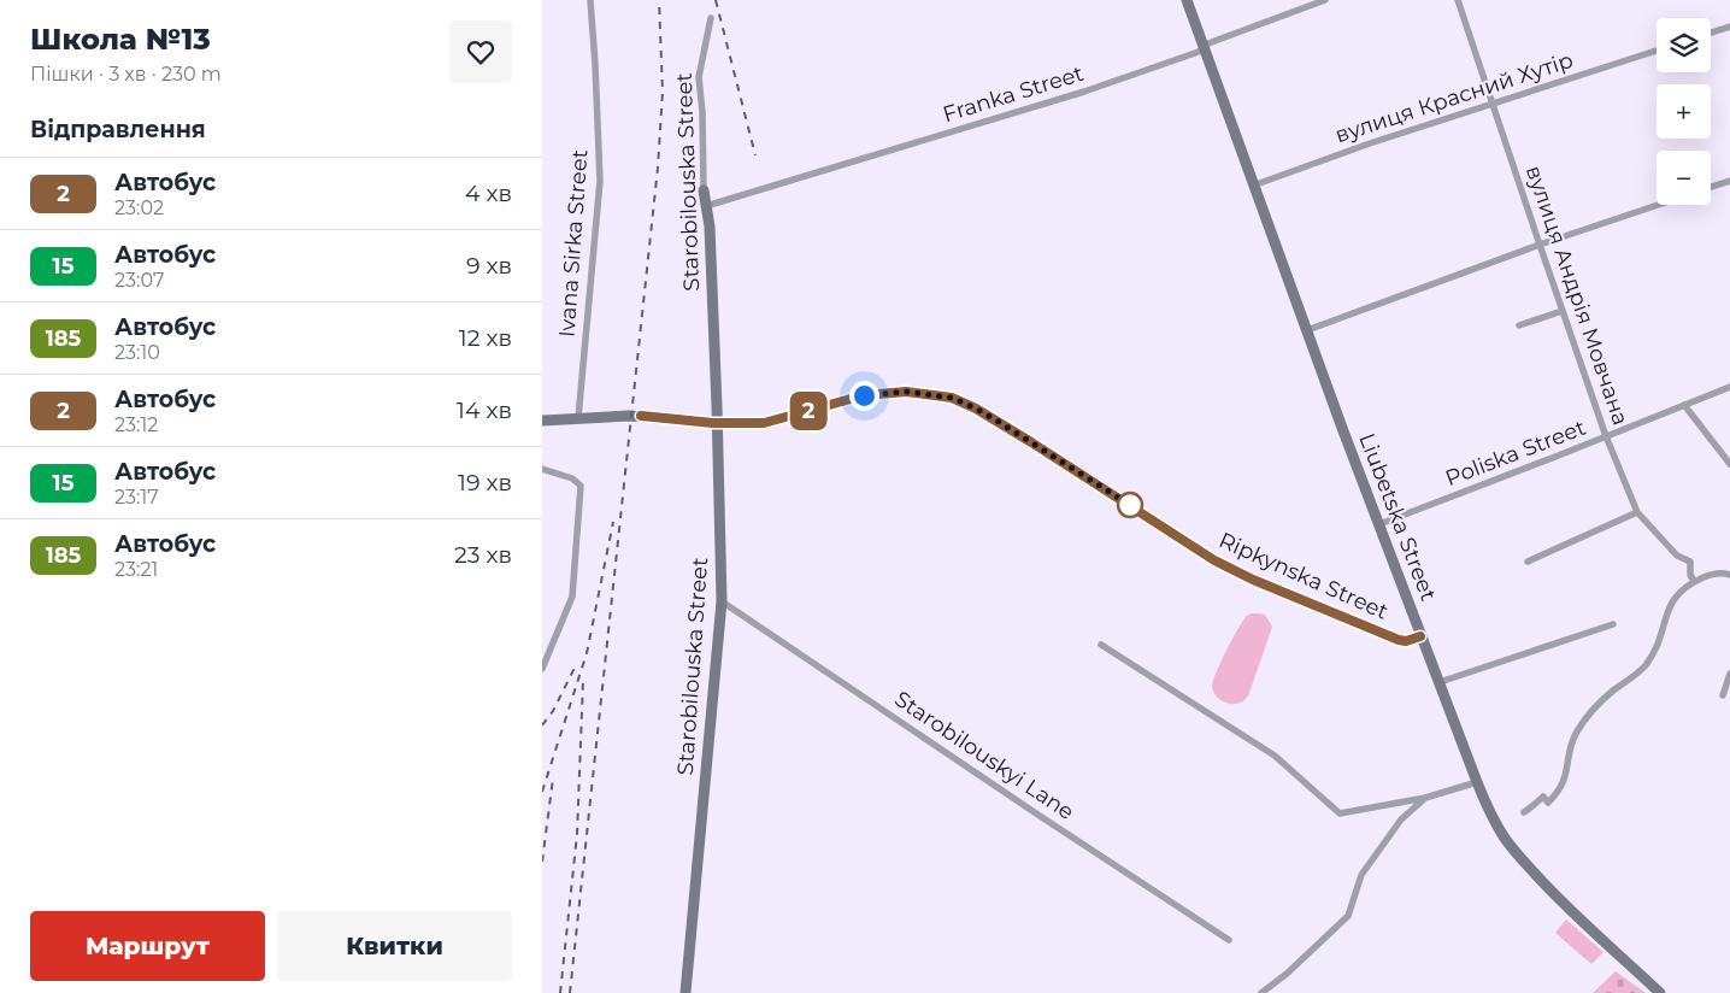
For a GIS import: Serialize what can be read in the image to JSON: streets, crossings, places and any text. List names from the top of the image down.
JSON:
{
  "streets": {
    "main road": ["Starobilouska Street", "Liubetska Street", "Ripkynska Street"],
    "street": [
      "Franka Street",
      "вулиця Красний Хутір",
      "Ivana Sirka Street",
      "вулиця Андрія Мовчана",
      "Poliska Street",
      "Starobilouskyi Lane"
    ]
  },
  "crossings": [
    ["Franka Street", "Starobilouska Street"],
    ["Franka Street", "Liubetska Street"],
    ["вулиця Красний Хутір", "вулиця Андрія Мовчана"],
    ["вулиця Красний Хутір", "Liubetska Street"],
    ["Starobilouska Street", "Ripkynska Street"],
    ["Starobilouska Street", "Starobilouskyi Lane"],
    ["Ivana Sirka Street", "Ripkynska Street"],
    ["вулиця Андрія Мовчана", "Poliska Street"],
    ["Poliska Street", "Liubetska Street"],
    ["Liubetska Street", "Ripkynska Street"]
  ],
  "lines": ["bus line 2"],
  "page": {
    "heading": [
      ["Школа №13", "Пішки · 3 хв · 230 m"],
      "Відправлення"
    ],
    "on_map": "2",
    "map_buttons": ["+", "−"],
    "list": [
      {
        "mark": "2",
        "name": "Автобус",
        "note": "23:02",
        "value": "4 хв"
      },
      {
        "mark": "15",
        "name": "Автобус",
        "note": "23:07",
        "value": "9 хв"
      },
      {
        "mark": "185",
        "name": "Автобус",
        "note": "23:10",
        "value": "12 хв"
      },
      {
        "mark": "2",
        "name": "Автобус",
        "note": "23:12",
        "value": "14 хв"
      },
      {
        "mark": "15",
        "name": "Автобус",
        "note": "23:17",
        "value": "19 хв"
      },
      {
        "mark": "185",
        "name": "Автобус",
        "note": "23:21",
        "value": "23 хв"
      }
    ],
    "buttons": ["Маршрут", "Квитки"]
  }
}
